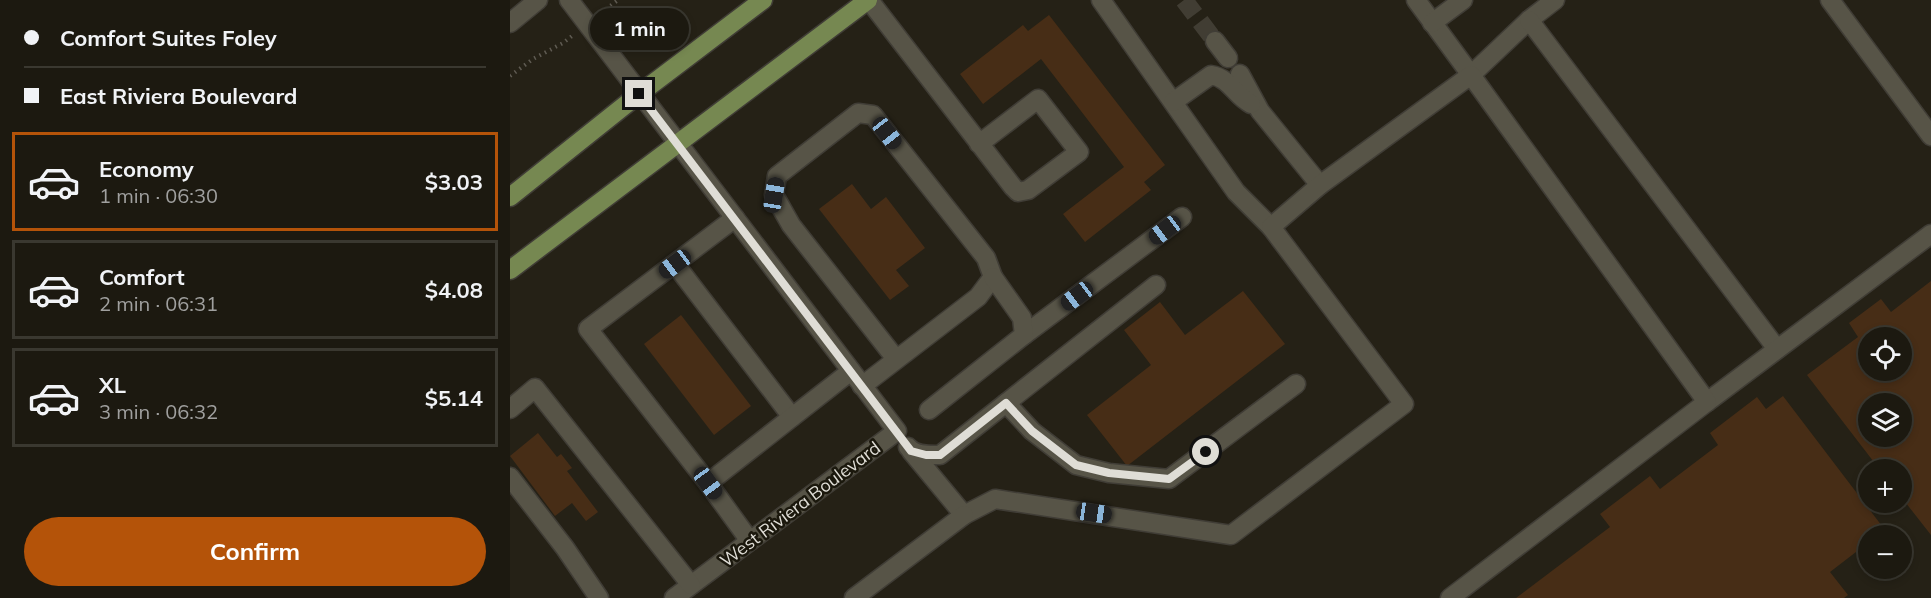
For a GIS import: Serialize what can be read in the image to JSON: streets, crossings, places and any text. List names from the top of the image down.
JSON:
{
  "streets": {
    "street": ["West Riviera Boulevard"]
  },
  "page": {
    "banner": ["Comfort Suites Foley", "East Riviera Boulevard"],
    "bubble": "1 min",
    "list": [
      {
        "name": "Economy",
        "note": "1 min · 06:30",
        "value": "$3.03"
      },
      {
        "name": "Comfort",
        "note": "2 min · 06:31",
        "value": "$4.08"
      },
      {
        "name": "XL",
        "note": "3 min · 06:32",
        "value": "$5.14"
      }
    ],
    "map_buttons": ["+", "−"],
    "buttons": "Confirm"
  }
}
